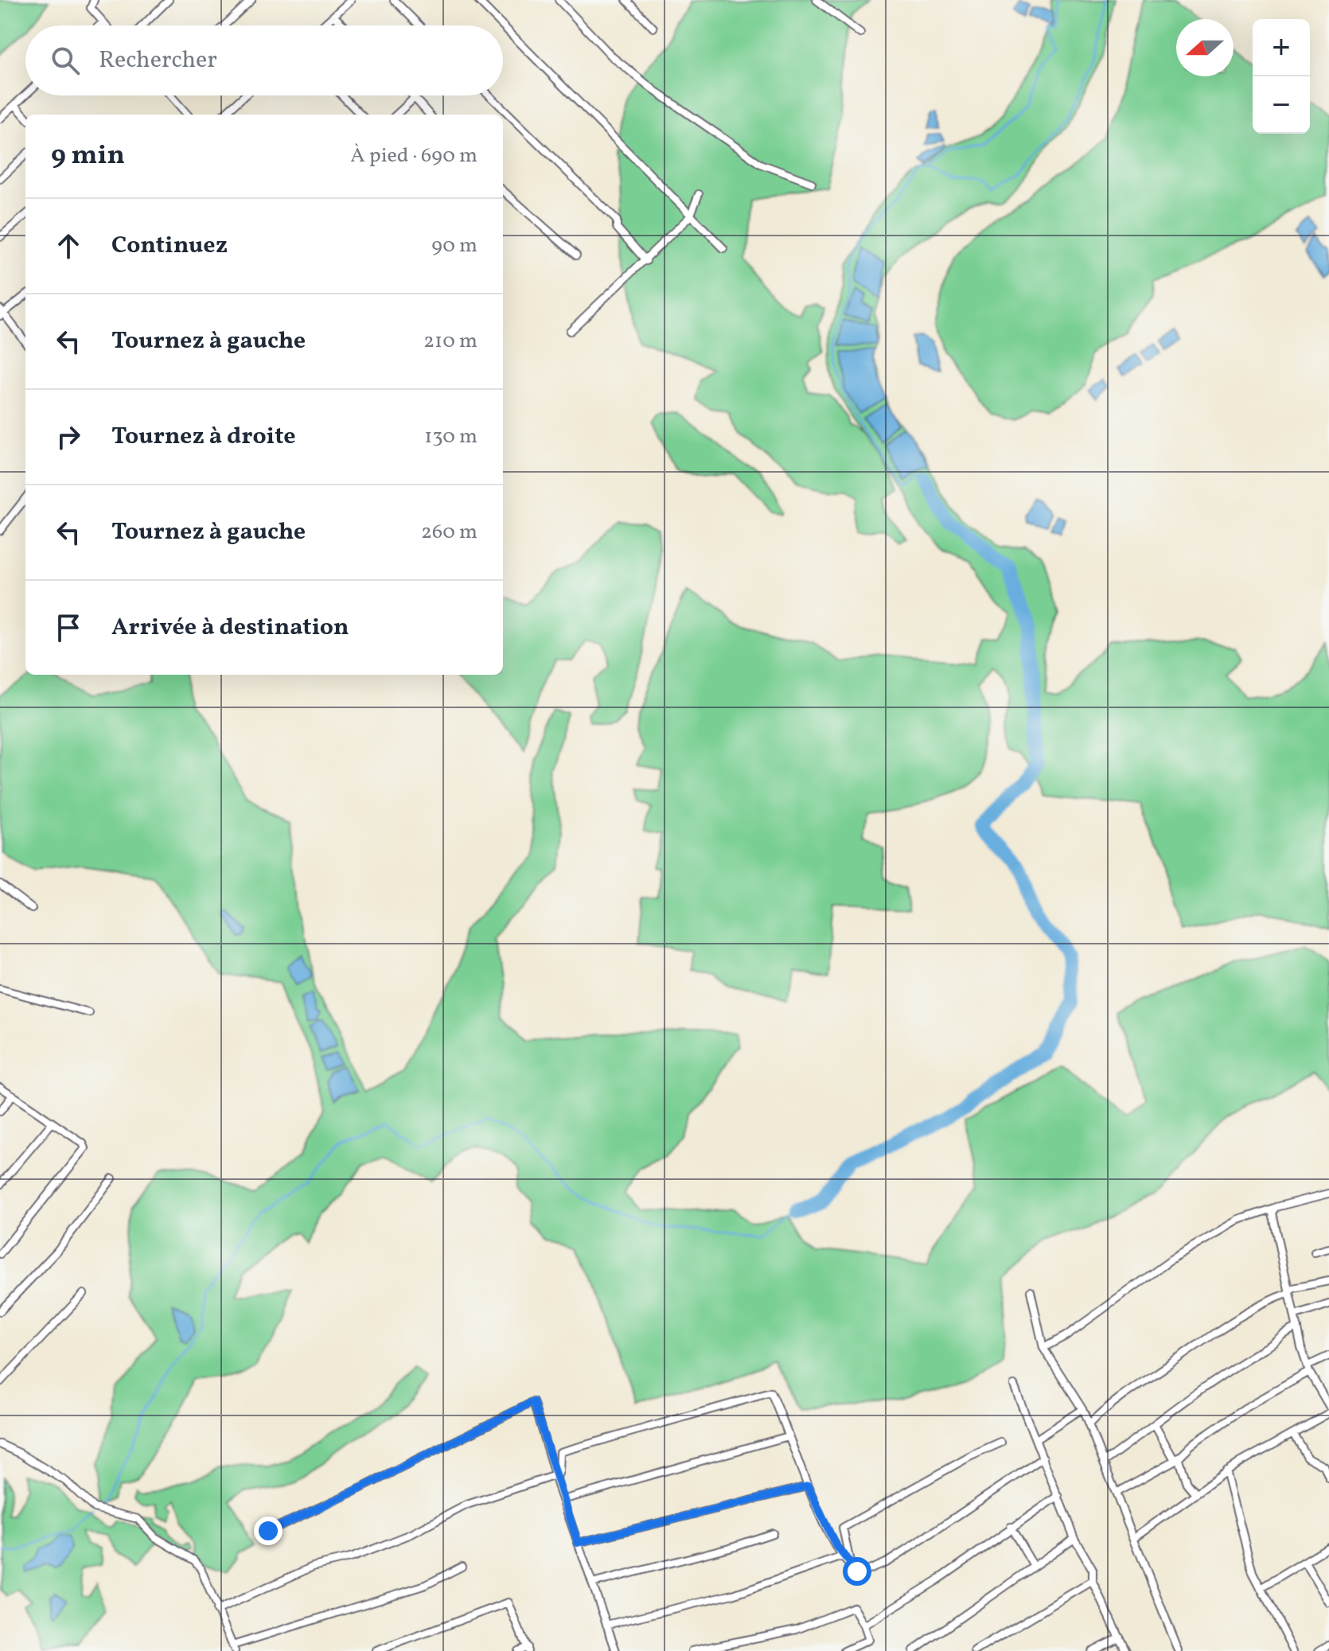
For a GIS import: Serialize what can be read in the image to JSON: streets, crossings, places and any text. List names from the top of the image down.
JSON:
{
  "north": "left",
  "page": {
    "map_buttons": ["+", "−"],
    "search": "Rechercher",
    "heading": ["9 min", "À pied · 690 m"],
    "list": [
      ["Continuez", "90 m"],
      ["Tournez à gauche", "210 m"],
      ["Tournez à droite", "130 m"],
      ["Tournez à gauche", "260 m"],
      "Arrivée à destination"
    ]
  }
}
